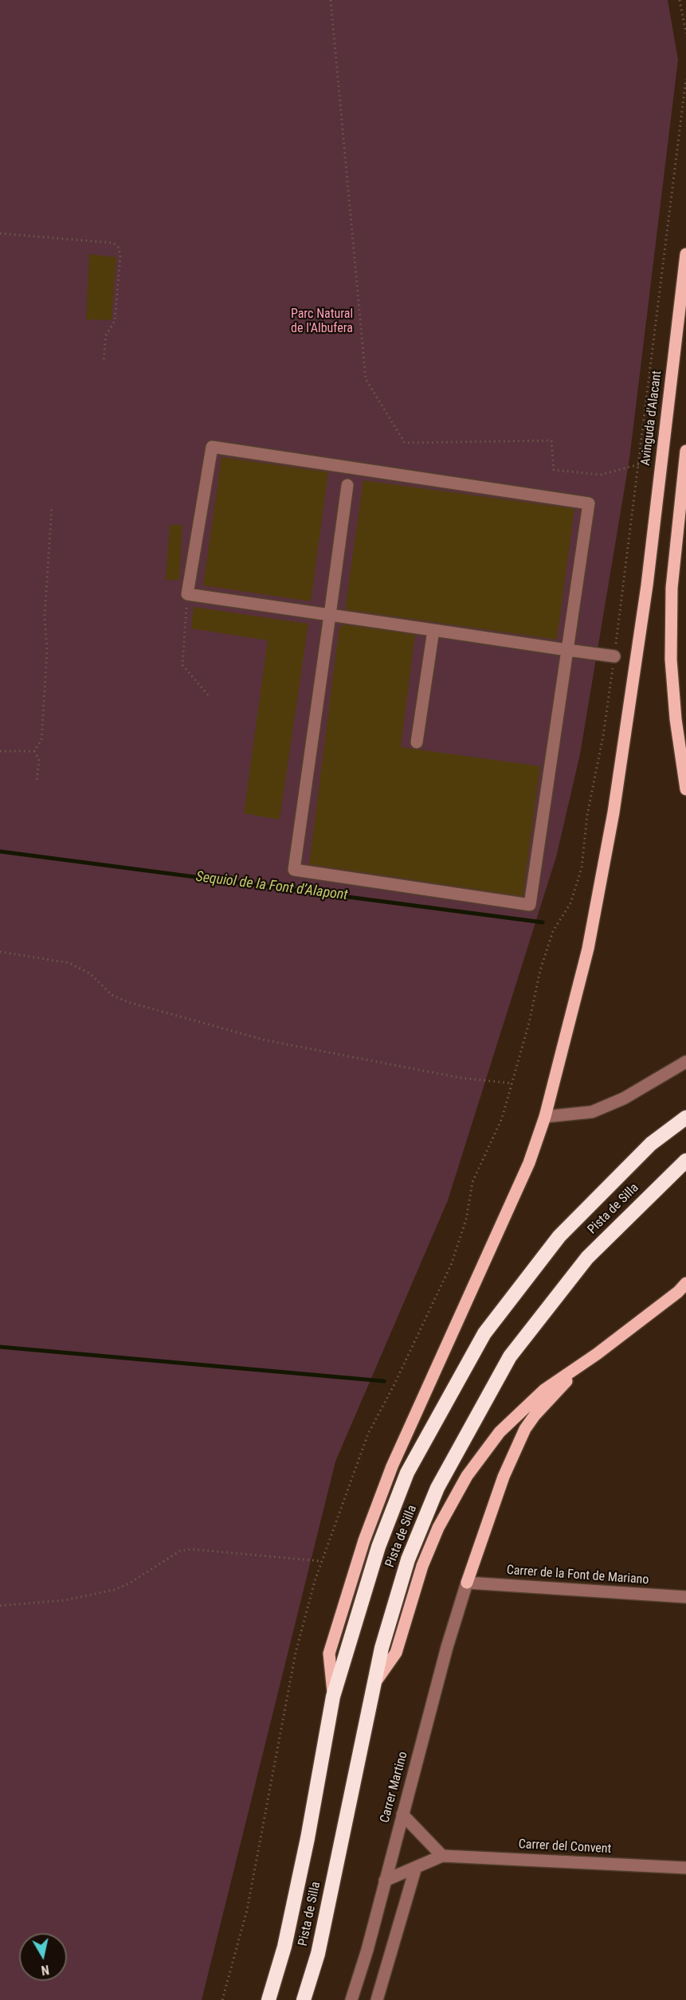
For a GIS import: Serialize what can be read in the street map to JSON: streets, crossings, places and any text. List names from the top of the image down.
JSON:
{
  "streets": {
    "highway": ["Pista de Silla"],
    "main road": ["Avinguda d'Alacant"],
    "street": ["Carrer de la Font de Mariano", "Carrer Martino", "Carrer del Convent"]
  },
  "crossings": [
    ["Avinguda d'Alacant", "Pista de Silla"],
    ["Carrer de la Font de Mariano", "Carrer Martino"],
    ["Carrer Martino", "Carrer del Convent"]
  ],
  "water": ["Sequiol de la Font d’Alapont"],
  "parks": ["Parc Natural de l'Albufera"],
  "north": "bottom"
}
